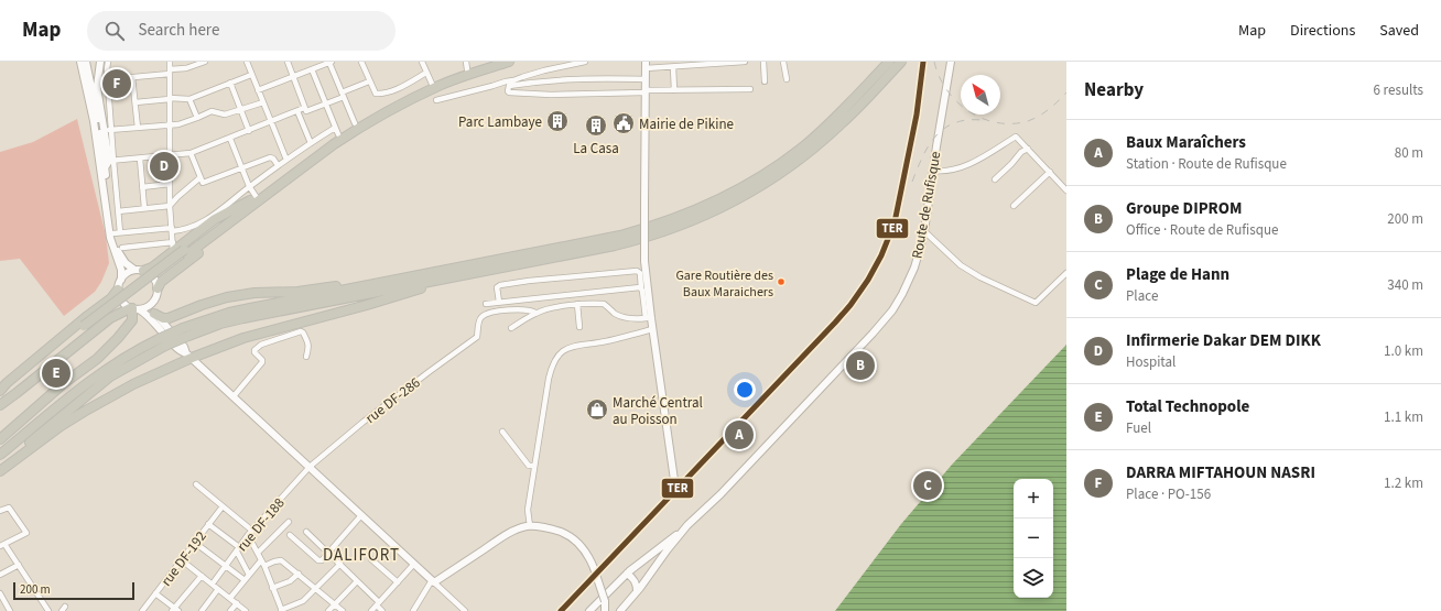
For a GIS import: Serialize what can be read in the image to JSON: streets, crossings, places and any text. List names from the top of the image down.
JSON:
{
  "streets": {
    "main road": ["Route de Rufisque"],
    "street": ["rue DF-286", "rue DF-188", "rue DF-192"]
  },
  "crossings": [
    ["rue DF-286", "rue DF-188"]
  ],
  "districts": ["DALIFORT"],
  "places": {
    "building": ["Parc Lambaye", "La Casa"],
    "public building": ["Mairie de Pikine"],
    "other": ["Gare Routière des Baux Maraichers"],
    "shop": ["Marché Central au Poisson"]
  },
  "lines": ["transit line TER"],
  "scale_bar": "200 m",
  "north": "top left",
  "page": {
    "header": "Map",
    "search": "Search here",
    "nav": ["Map", "Directions", "Saved"],
    "heading": ["Nearby", "6 results"],
    "pins": [
      "F",
      "D",
      "B",
      "E",
      "A",
      "C"
    ],
    "list": [
      {
        "mark": "A",
        "name": "Baux Maraîchers",
        "note": "Station · Route de Rufisque",
        "value": "80 m"
      },
      {
        "mark": "B",
        "name": "Groupe DIPROM",
        "note": "Office · Route de Rufisque",
        "value": "200 m"
      },
      {
        "mark": "C",
        "name": "Plage de Hann",
        "note": "Place",
        "value": "340 m"
      },
      {
        "mark": "D",
        "name": "Infirmerie Dakar DEM DIKK",
        "note": "Hospital",
        "value": "1.0 km"
      },
      {
        "mark": "E",
        "name": "Total Technopole",
        "note": "Fuel",
        "value": "1.1 km"
      },
      {
        "mark": "F",
        "name": "DARRA MIFTAHOUN NASRI",
        "note": "Place · PO-156",
        "value": "1.2 km"
      }
    ],
    "map_buttons": ["+", "−"],
    "scale": "200 m"
  }
}
